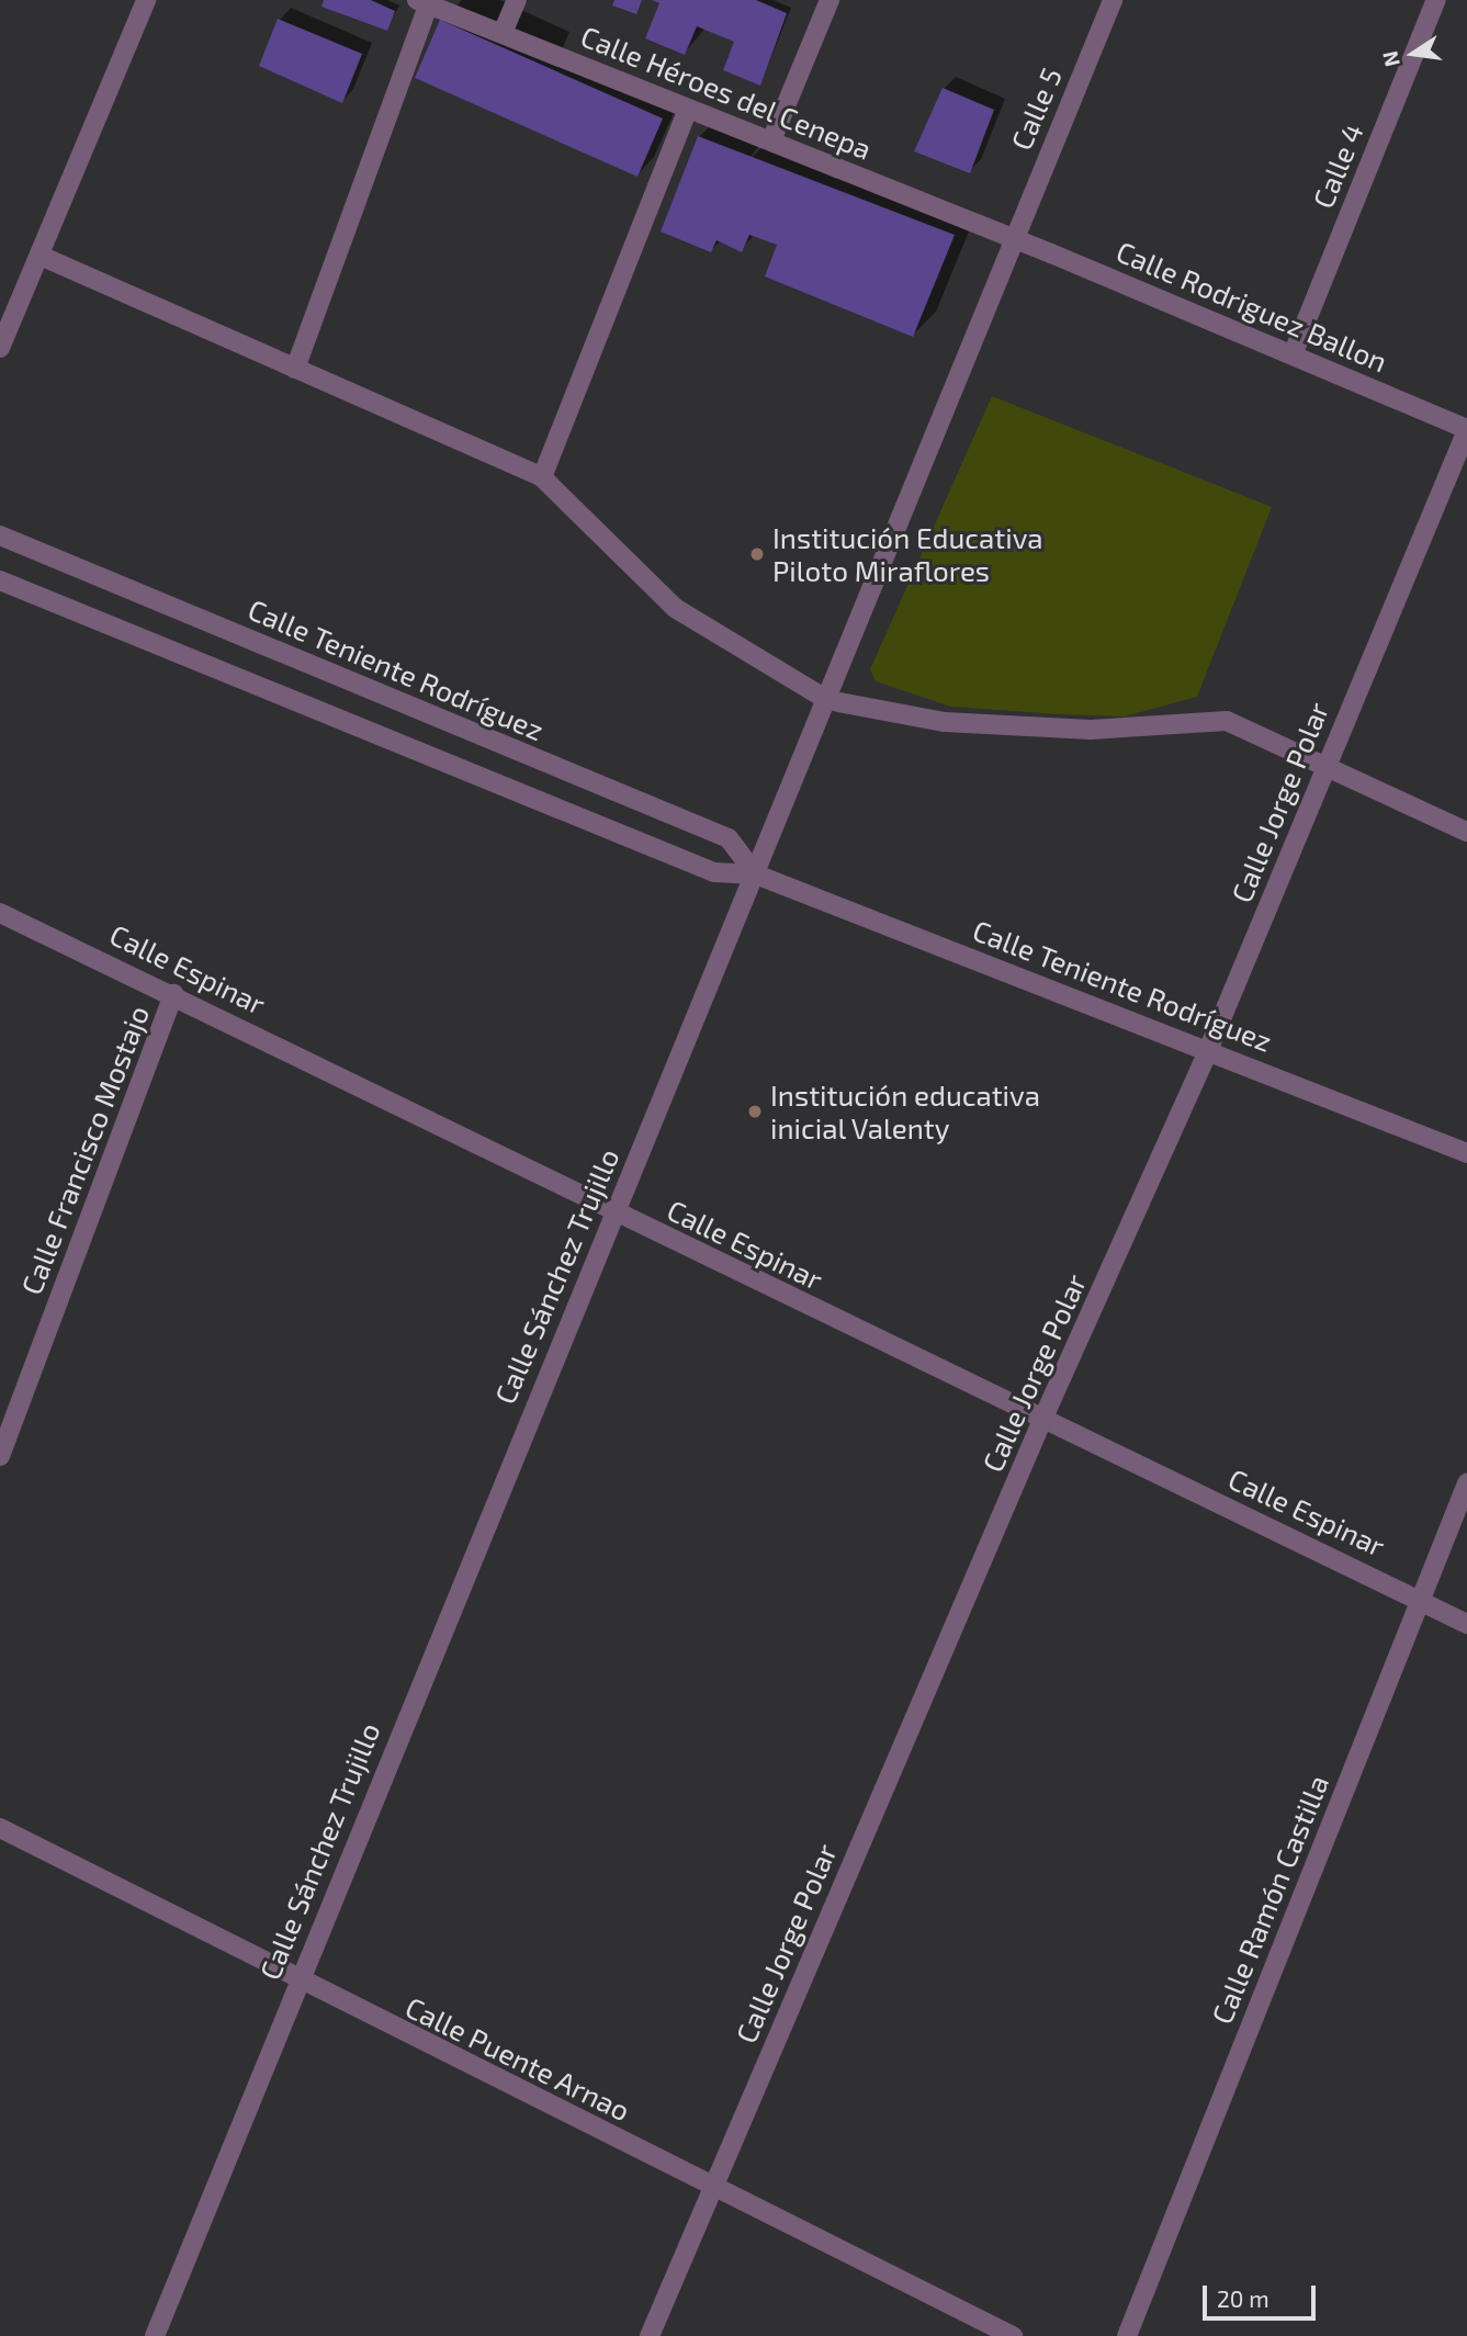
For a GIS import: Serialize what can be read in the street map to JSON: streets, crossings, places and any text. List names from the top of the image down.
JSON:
{
  "streets": {
    "street": [
      "Calle Héroes del Cenepa",
      "Calle 5",
      "Calle 4",
      "Calle Rodriguez Ballon",
      "Calle Teniente Rodríguez",
      "Calle Jorge Polar",
      "Calle Espinar",
      "Calle Francisco Mostajo",
      "Calle Sánchez Trujillo",
      "Calle Ramón Castilla",
      "Calle Puente Arnao"
    ]
  },
  "crossings": [
    ["Calle Héroes del Cenepa", "Calle 5"],
    ["Calle Héroes del Cenepa", "Calle Rodriguez Ballon"],
    ["Calle Héroes del Cenepa", "Calle Sánchez Trujillo"],
    ["Calle 5", "Calle Rodriguez Ballon"],
    ["Calle 5", "Calle Sánchez Trujillo"],
    ["Calle 4", "Calle Rodriguez Ballon"],
    ["Calle Rodriguez Ballon", "Calle Jorge Polar"],
    ["Calle Rodriguez Ballon", "Calle Sánchez Trujillo"],
    ["Calle Teniente Rodríguez", "Calle Jorge Polar"],
    ["Calle Teniente Rodríguez", "Calle Sánchez Trujillo"],
    ["Calle Jorge Polar", "Calle Espinar"],
    ["Calle Jorge Polar", "Calle Puente Arnao"],
    ["Calle Espinar", "Calle Francisco Mostajo"],
    ["Calle Espinar", "Calle Sánchez Trujillo"],
    ["Calle Espinar", "Calle Ramón Castilla"],
    ["Calle Sánchez Trujillo", "Calle Puente Arnao"]
  ],
  "places": ["Institución Educativa Piloto Miraflores", "Institución educativa inicial Valenty"],
  "scale_bar": "20 m",
  "north": "left"
}
